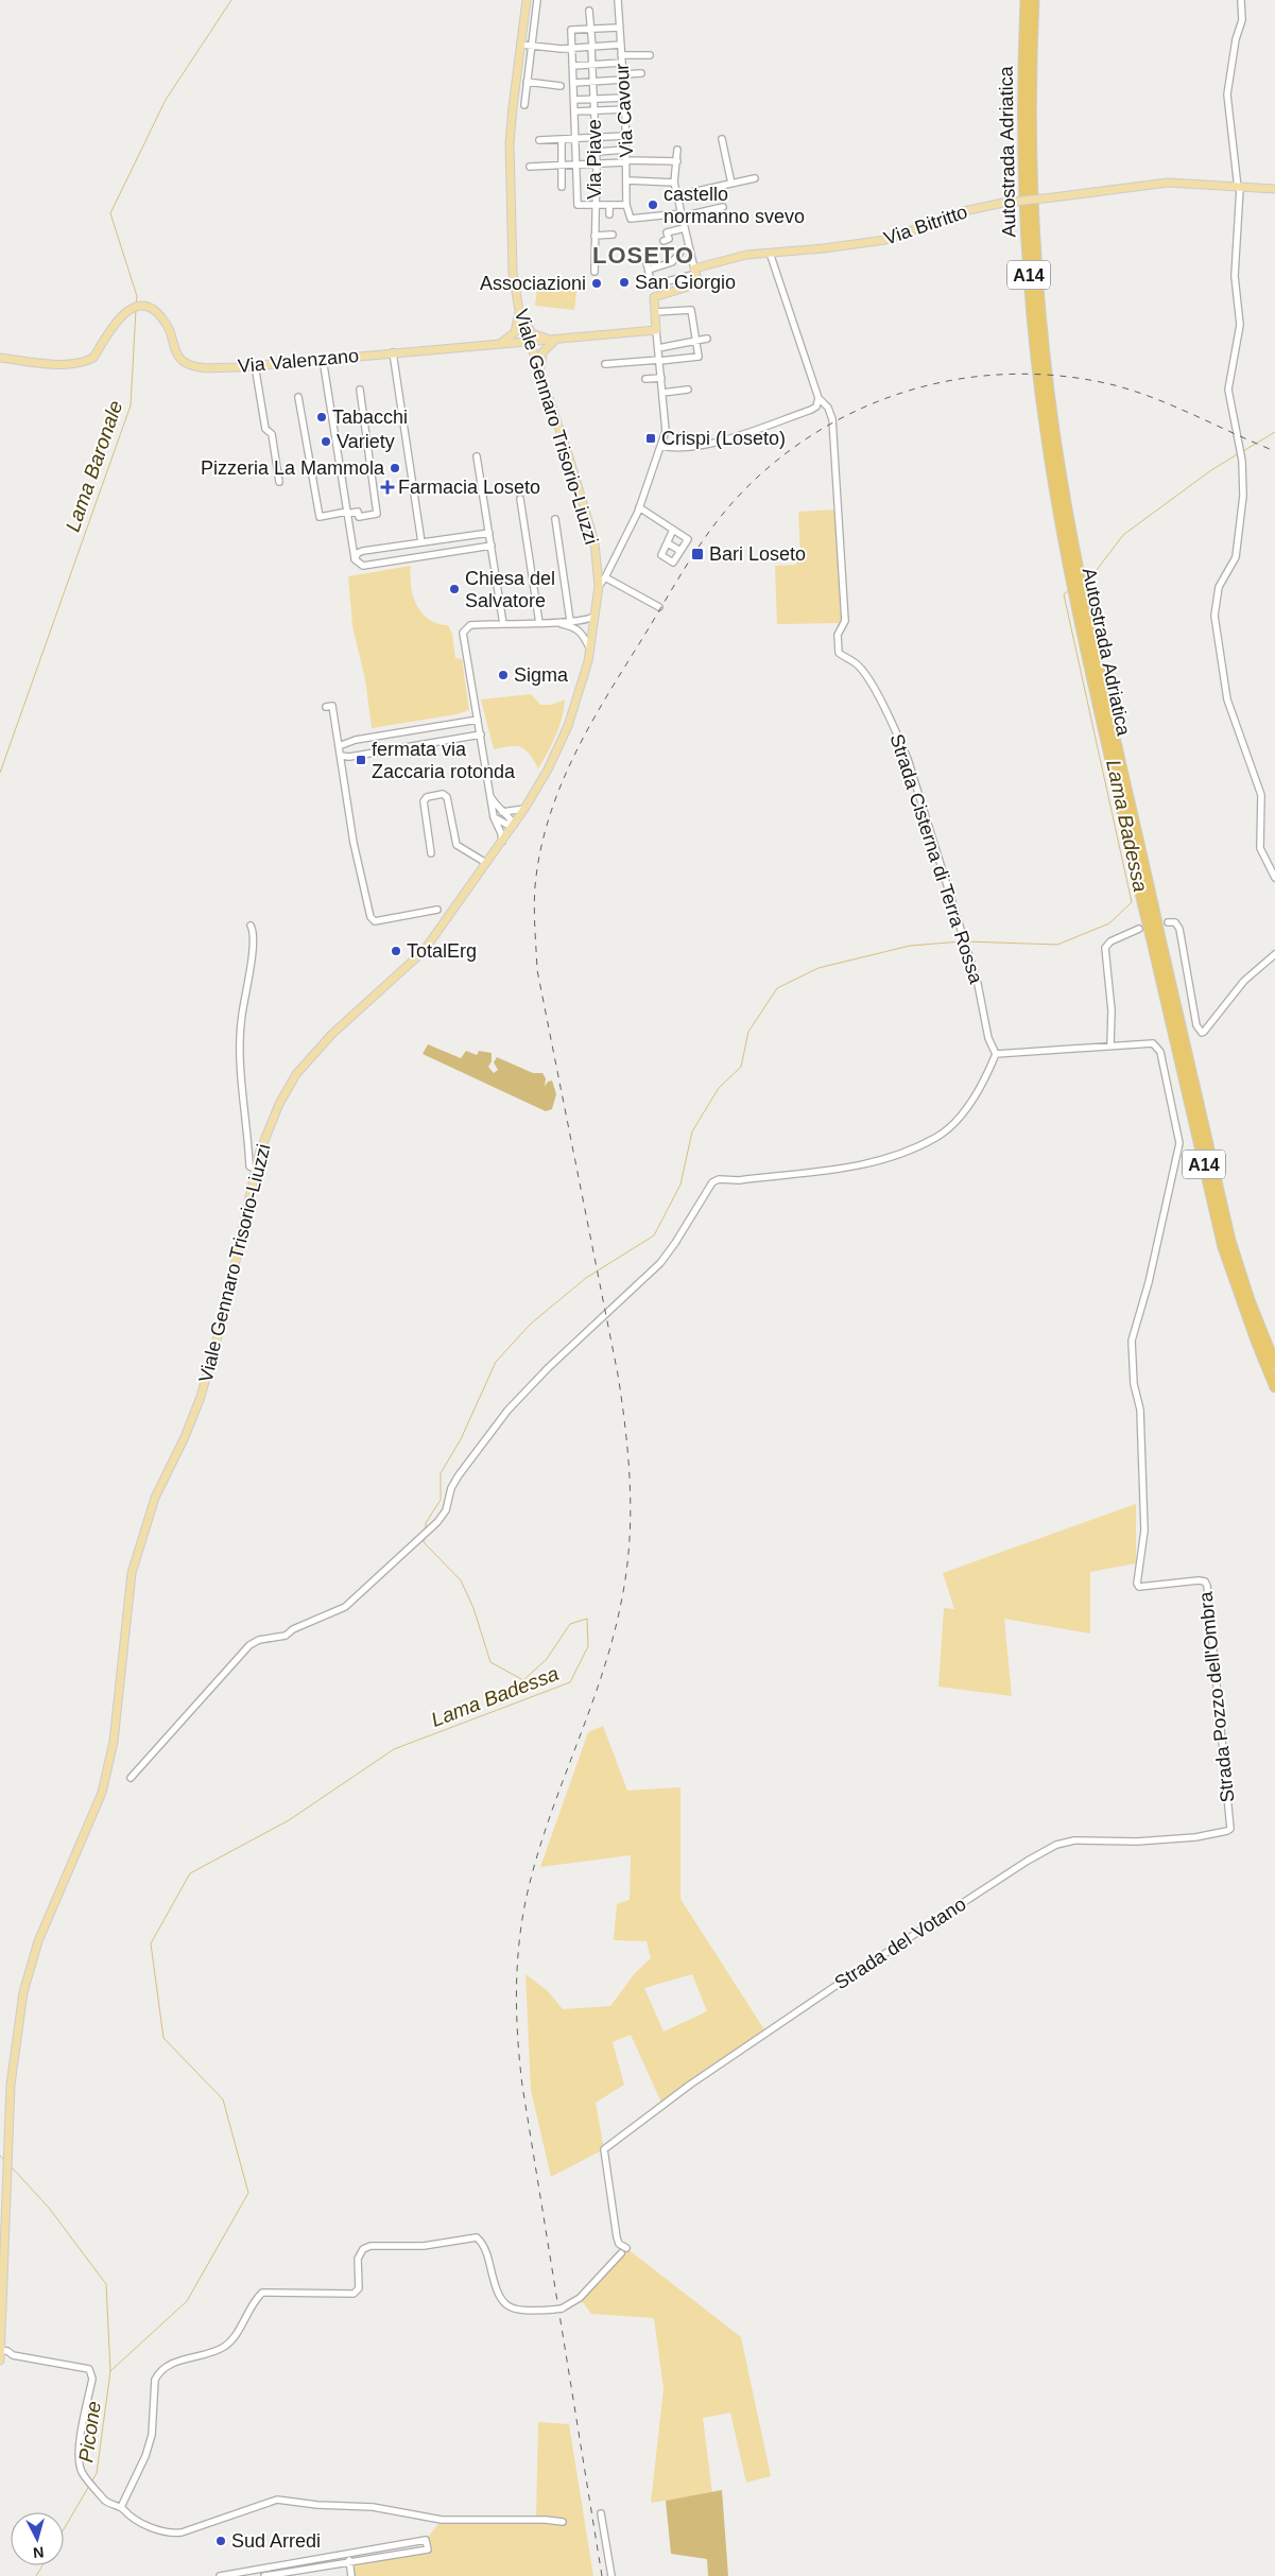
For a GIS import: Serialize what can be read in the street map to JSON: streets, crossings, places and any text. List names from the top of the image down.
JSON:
{
  "streets": {
    "highway": ["Autostrada Adriatica", "A14"],
    "main road": ["Via Bitritto", "Via Valenzano", "Viale Gennaro Trisorio-Liuzzi"],
    "street": [
      "Via Cavour",
      "Via Piave",
      "Strada Cisterna di Terra Rossa",
      "Strada Pozzo dell'Ombra",
      "Strada del Votano"
    ]
  },
  "crossings": [
    ["Via Bitritto", "Strada Cisterna di Terra Rossa"],
    ["Via Valenzano", "Viale Gennaro Trisorio-Liuzzi"],
    ["Strada Cisterna di Terra Rossa", "Strada Pozzo dell'Ombra"],
    ["Strada Pozzo dell'Ombra", "Strada del Votano"]
  ],
  "districts": ["LOSETO"],
  "water": ["Lama Baronale", "Lama Badessa", "Picone"],
  "places": {
    "other": [
      "castello normanno svevo",
      "San Giorgio",
      "Associazioni",
      "Tabacchi",
      "Variety",
      "Pizzeria La Mammola",
      "Chiesa del Salvatore",
      "Sigma",
      "TotalErg",
      "Sud Arredi"
    ],
    "transit": ["Crispi (Loseto)", "Bari Loseto", "fermata via Zaccaria rotonda"],
    "health": ["Farmacia Loseto"]
  },
  "north": "bottom"
}
